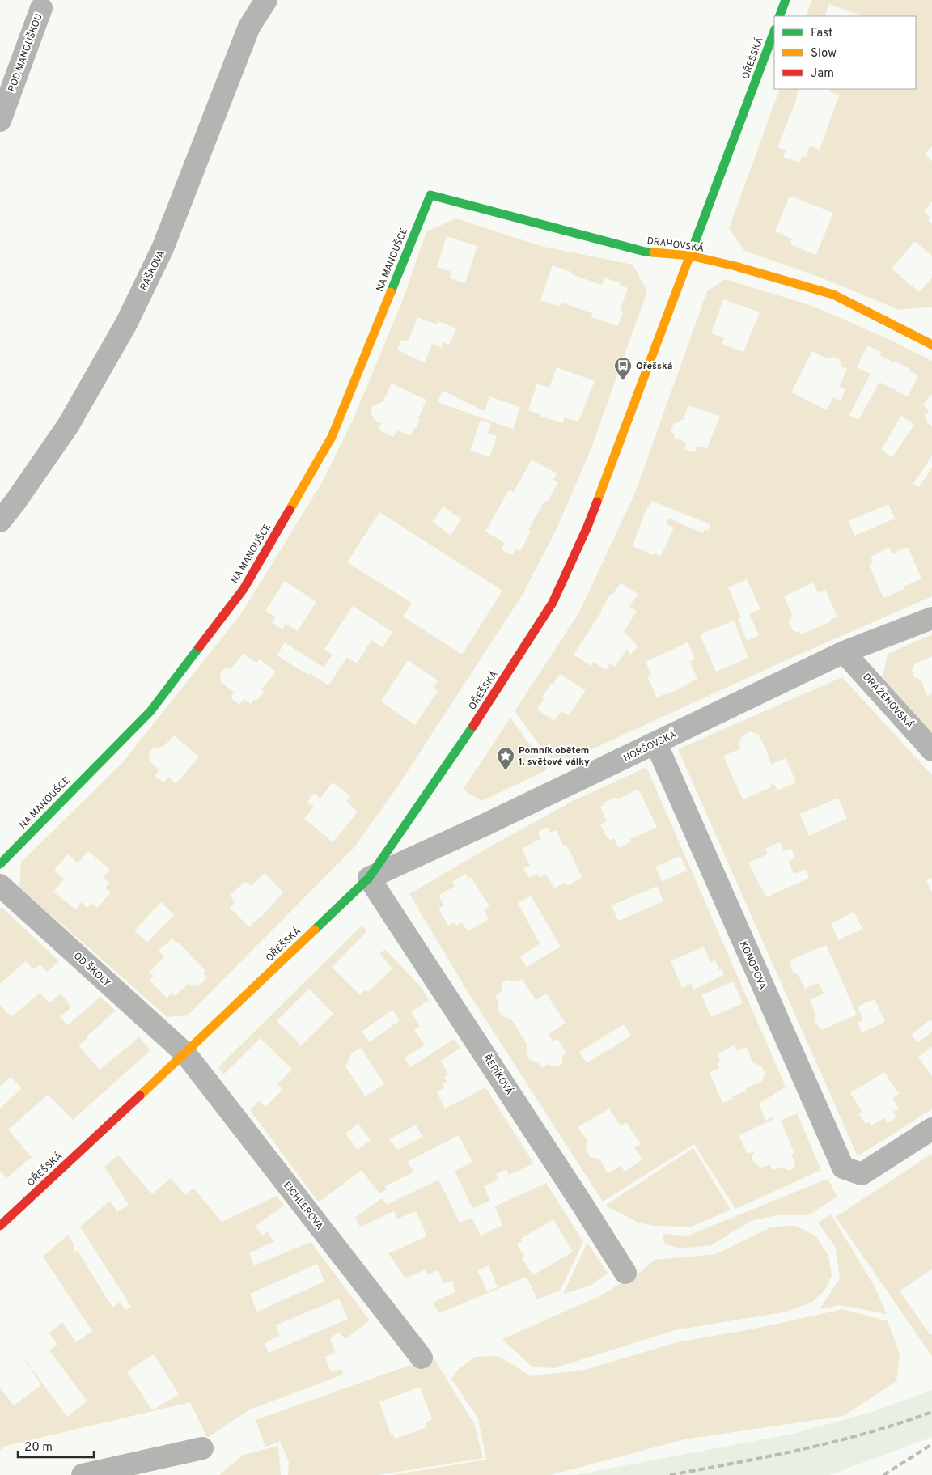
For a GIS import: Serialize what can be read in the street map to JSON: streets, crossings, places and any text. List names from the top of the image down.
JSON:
{
  "streets": {
    "street": [
      "POD MANOUŠKOU",
      "OŘEŠSKÁ",
      "DRAHOVSKÁ",
      "NA MANOUŠCE",
      "RAŠKOVA",
      "DRAŽENOVSKÁ",
      "HORŠOVSKÁ",
      "KONOPOVA",
      "OD ŠKOLY",
      "ŘEPÍKOVÁ",
      "EICHLEROVA"
    ]
  },
  "crossings": [
    ["OŘEŠSKÁ", "DRAHOVSKÁ"],
    ["OŘEŠSKÁ", "HORŠOVSKÁ"],
    ["OŘEŠSKÁ", "OD ŠKOLY"],
    ["OŘEŠSKÁ", "ŘEPÍKOVÁ"],
    ["OŘEŠSKÁ", "EICHLEROVA"],
    ["DRAHOVSKÁ", "NA MANOUŠCE"],
    ["DRAŽENOVSKÁ", "HORŠOVSKÁ"],
    ["HORŠOVSKÁ", "KONOPOVA"],
    ["HORŠOVSKÁ", "ŘEPÍKOVÁ"],
    ["OD ŠKOLY", "EICHLEROVA"]
  ],
  "places": {
    "bus stop": ["Ořešská"],
    "place": ["Pomník obětem 1. světové války"]
  },
  "legend": ["Fast", "Slow", "Jam"],
  "scale_bar": "20 m"
}
